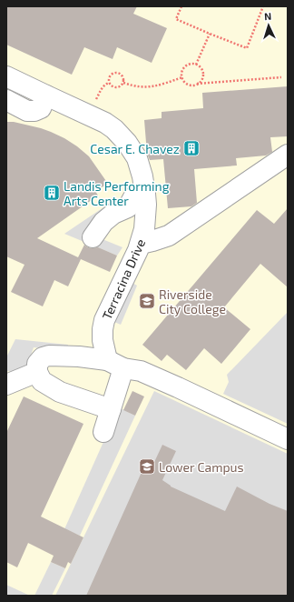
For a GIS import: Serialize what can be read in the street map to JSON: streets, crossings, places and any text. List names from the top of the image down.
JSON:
{
  "streets": {
    "lane": ["Terracina Drive"]
  },
  "places": {
    "building": ["Cesar E. Chavez", "Landis Performing Arts Center"],
    "school or university": ["Riverside City College", "Lower Campus"]
  },
  "north": "top"
}
